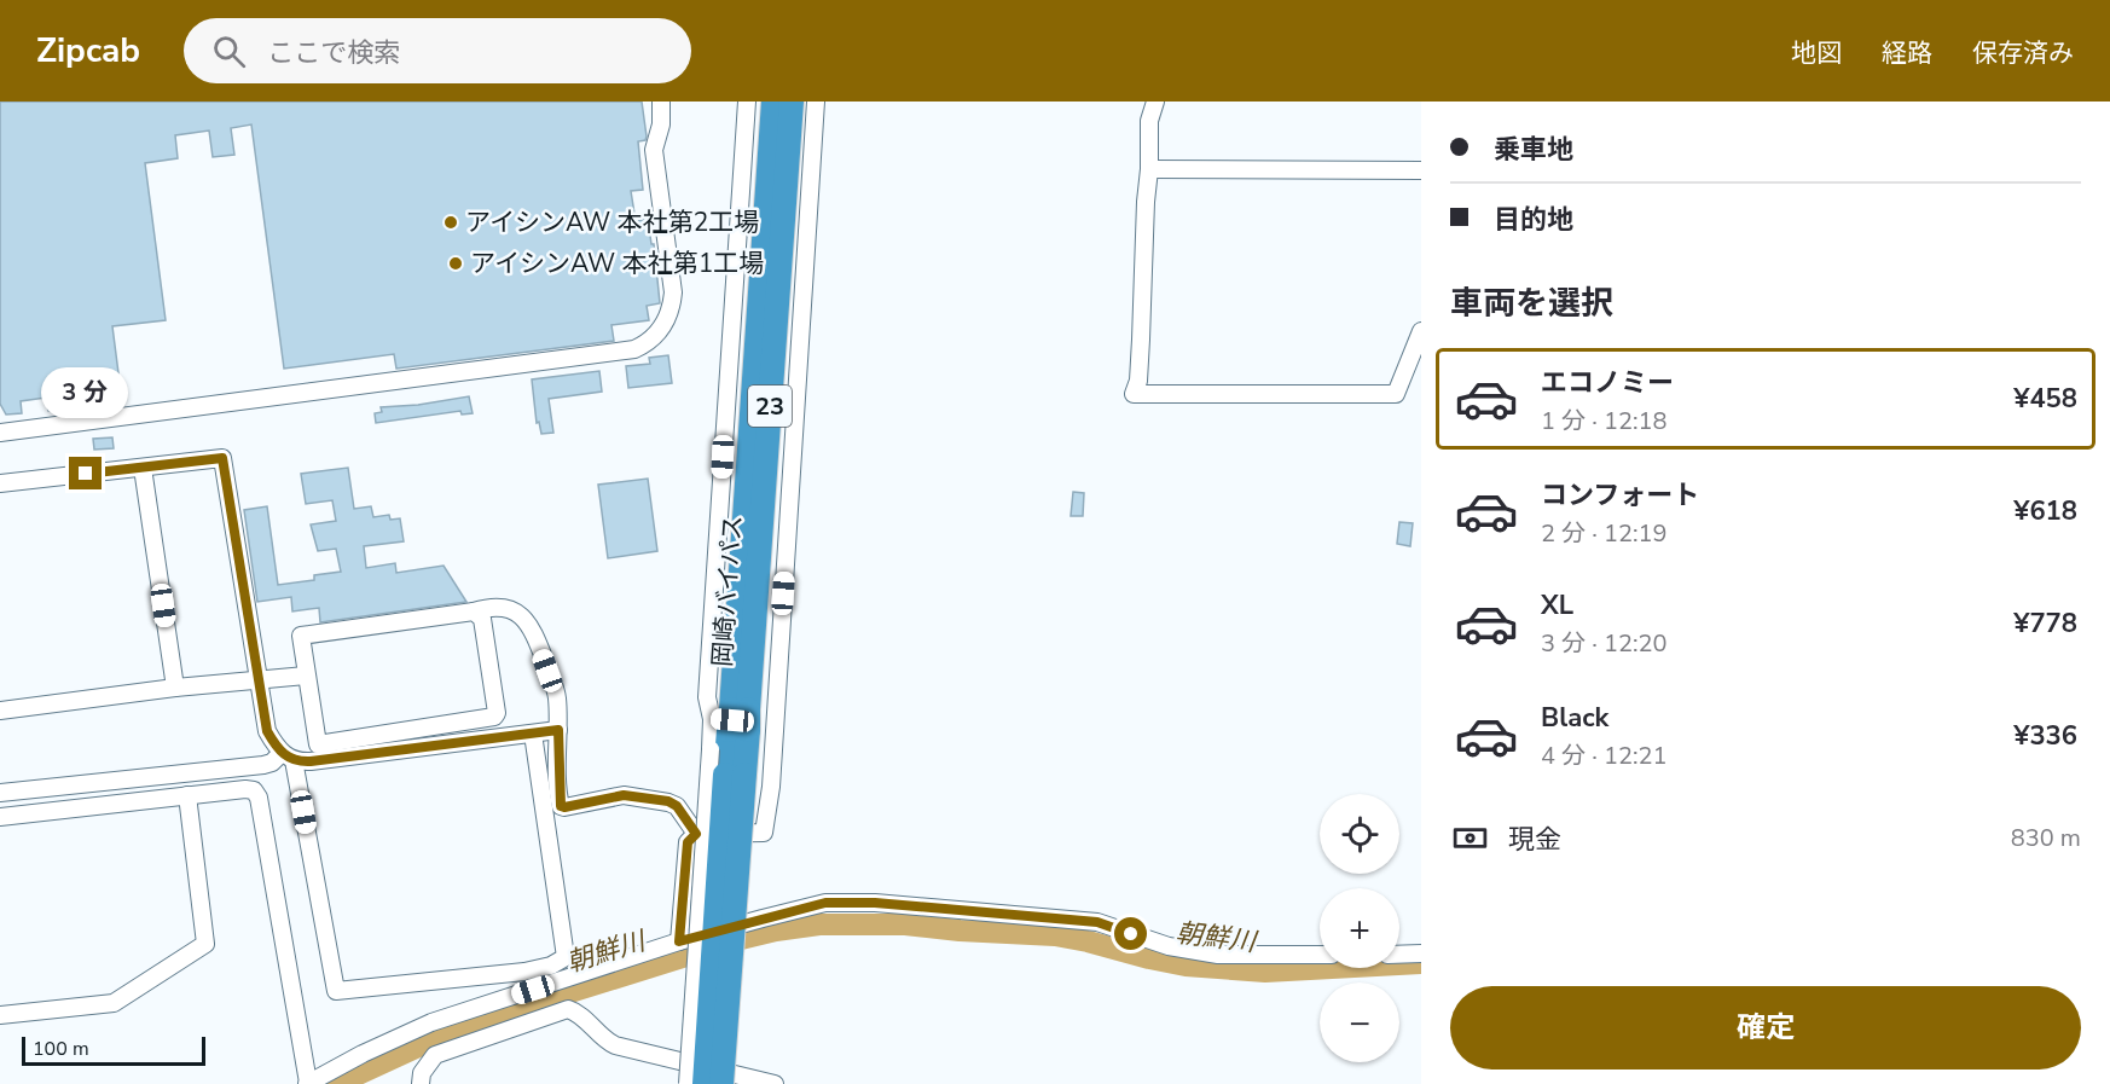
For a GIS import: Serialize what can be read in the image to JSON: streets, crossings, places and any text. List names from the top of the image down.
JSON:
{
  "streets": {
    "highway": ["23", "岡崎バイパス"]
  },
  "water": ["朝鮮川"],
  "places": ["アイシンAW 本社第2工場", "アイシンAW 本社第1工場"],
  "scale_bar": "100 m",
  "page": {
    "header": "Zipcab",
    "search": "ここで検索",
    "nav": ["地図", "経路", "保存済み"],
    "banner": ["乗車地", "目的地"],
    "heading": "車両を選択",
    "list": [
      {
        "name": "エコノミー",
        "note": "1 分 · 12:18",
        "value": "¥458"
      },
      {
        "name": "コンフォート",
        "note": "2 分 · 12:19",
        "value": "¥618"
      },
      {
        "name": "XL",
        "note": "3 分 · 12:20",
        "value": "¥778"
      },
      {
        "name": "Black",
        "note": "4 分 · 12:21",
        "value": "¥336"
      }
    ],
    "bubble": "3 分",
    "map_buttons": ["+", "−"],
    "pay": ["現金", "830 m"],
    "buttons": "確定",
    "scale": "100 m"
  }
}
